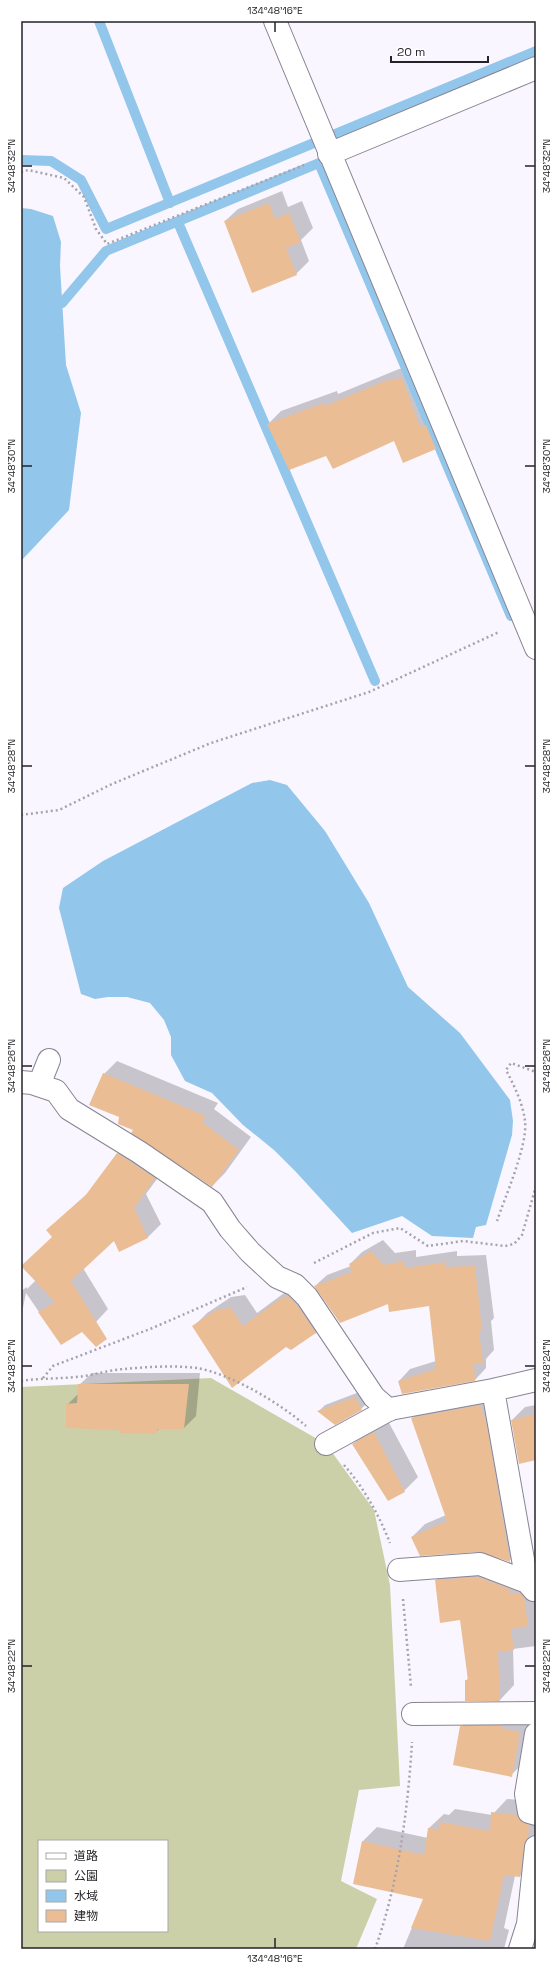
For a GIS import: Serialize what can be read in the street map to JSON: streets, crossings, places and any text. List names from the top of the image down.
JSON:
{
  "legend": [
    "道路",
    "公園",
    "水域",
    "建物"
  ],
  "scale_bar": "20 m",
  "coordinates": [
    "134°48'16\"E",
    "34°48'32\"N",
    "34°48'30\"N",
    "34°48'28\"N",
    "34°48'26\"N",
    "34°48'24\"N",
    "34°48'22\"N"
  ]
}
